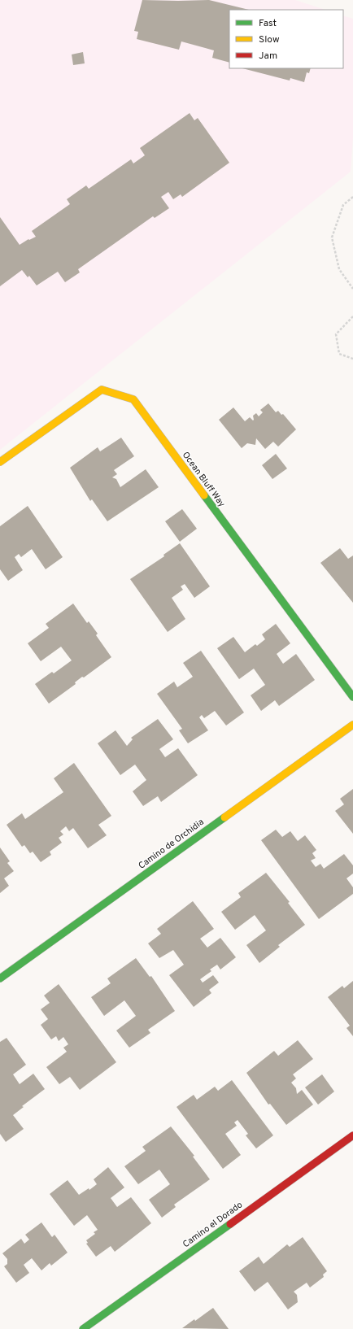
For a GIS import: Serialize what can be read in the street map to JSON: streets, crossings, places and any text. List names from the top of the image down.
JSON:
{
  "streets": {
    "street": ["Ocean Bluff Way", "Camino de Orchidia", "Camino el Dorado"]
  },
  "legend": ["Fast", "Slow", "Jam"]
}
